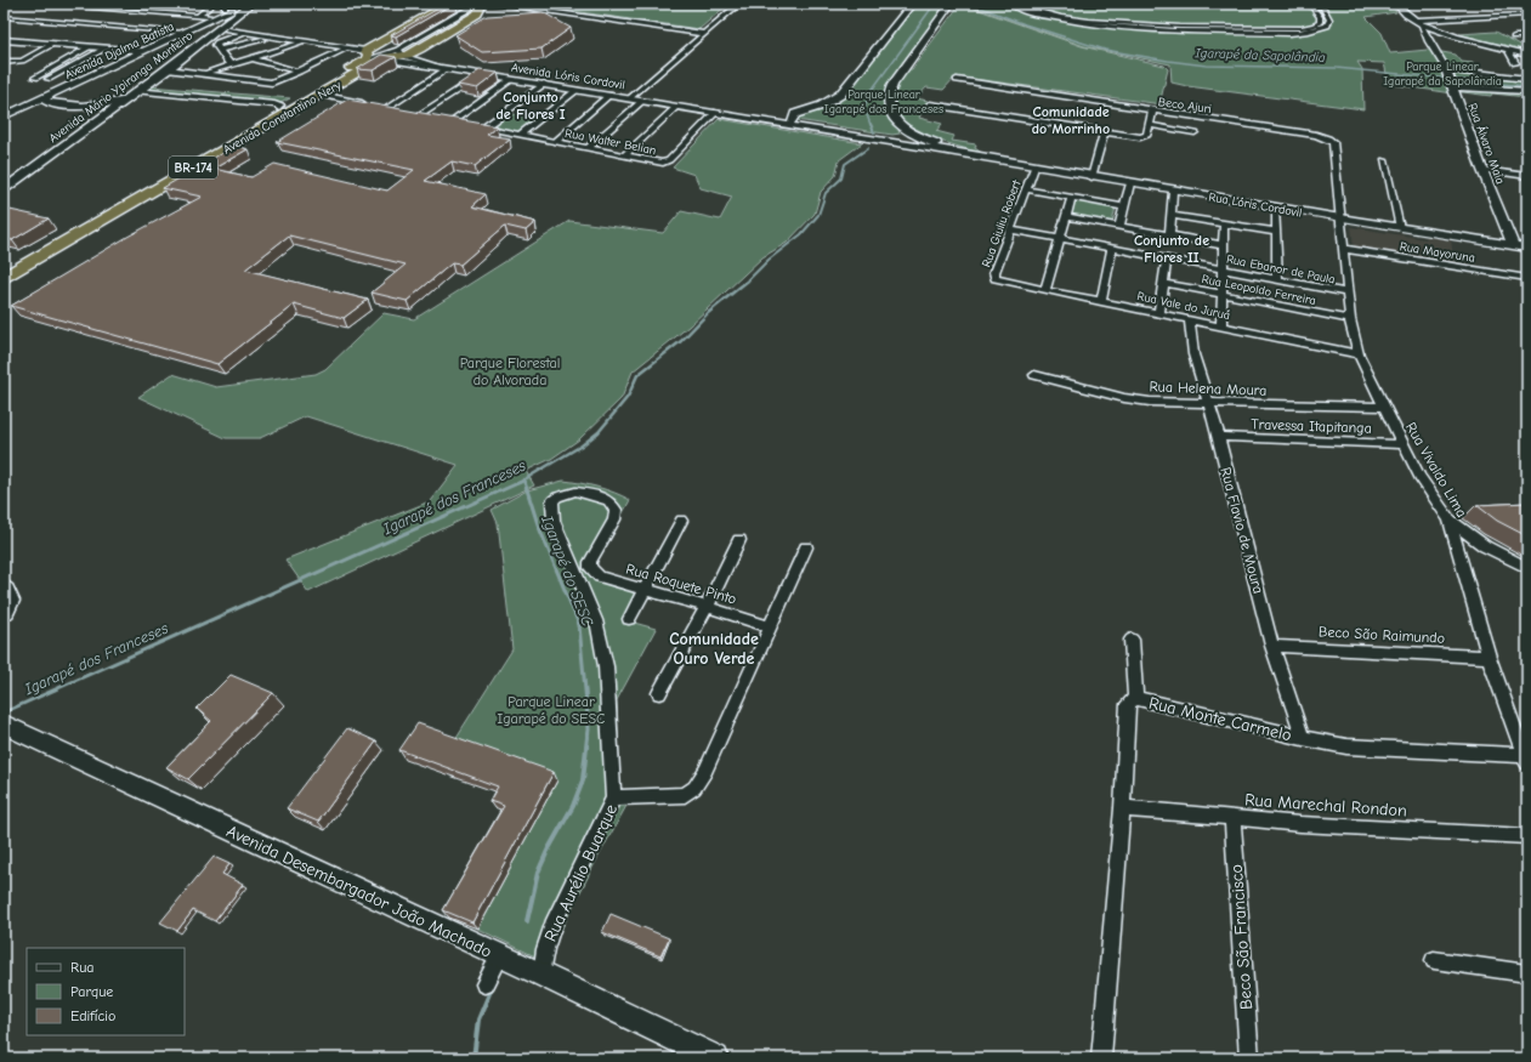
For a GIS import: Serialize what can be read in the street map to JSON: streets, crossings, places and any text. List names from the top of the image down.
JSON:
{
  "streets": {
    "highway": ["Avenida Constantino Nery", "BR-174"],
    "street": [
      "Avenida Djalma Batista",
      "Avenida Lóris Cordovil",
      "Avenida Mário Ypiranga Monteiro",
      "Beco Ajuri",
      "Rua Walter Belian",
      "Rua Álvaro Maia",
      "Rua Lóris Cordovil",
      "Rua Giuliu Robert",
      "Rua Mayoruna",
      "Rua Ebanor de Paula",
      "Rua Leopoldo Ferreira",
      "Rua Vale do Juruá",
      "Rua Helena Moura",
      "Travessa Itapitanga",
      "Rua Vivaldo Lima",
      "Rua Flavio de Moura",
      "Rua Roquete Pinto",
      "Beco São Raimundo",
      "Rua Monte Carmelo",
      "Rua Marechal Rondon",
      "Rua Aurélio Buarque",
      "Avenida Desembargador João Machado",
      "Beco São Francisco"
    ]
  },
  "crossings": [
    ["Avenida Lóris Cordovil", "Avenida Constantino Nery"],
    ["Avenida Lóris Cordovil", "Rua Walter Belian"],
    ["Avenida Lóris Cordovil", "BR-174"],
    ["Avenida Lóris Cordovil", "Rua Lóris Cordovil"],
    ["Beco Ajuri", "Rua Lóris Cordovil"],
    ["Beco Ajuri", "Rua Vivaldo Lima"],
    ["Avenida Constantino Nery", "BR-174"],
    ["Rua Álvaro Maia", "Rua Lóris Cordovil"],
    ["Rua Lóris Cordovil", "Rua Giuliu Robert"],
    ["Rua Lóris Cordovil", "Rua Vivaldo Lima"],
    ["Rua Giuliu Robert", "Rua Ebanor de Paula"],
    ["Rua Giuliu Robert", "Rua Vale do Juruá"],
    ["Rua Mayoruna", "Rua Vivaldo Lima"],
    ["Rua Ebanor de Paula", "Rua Vivaldo Lima"],
    ["Rua Leopoldo Ferreira", "Rua Vivaldo Lima"],
    ["Rua Vale do Juruá", "Rua Vivaldo Lima"],
    ["Rua Vale do Juruá", "Rua Flavio de Moura"],
    ["Rua Helena Moura", "Rua Vivaldo Lima"],
    ["Rua Helena Moura", "Rua Flavio de Moura"],
    ["Travessa Itapitanga", "Rua Vivaldo Lima"],
    ["Travessa Itapitanga", "Rua Flavio de Moura"],
    ["Rua Vivaldo Lima", "Beco São Raimundo"],
    ["Rua Vivaldo Lima", "Rua Monte Carmelo"],
    ["Rua Flavio de Moura", "Beco São Raimundo"],
    ["Rua Flavio de Moura", "Rua Monte Carmelo"],
    ["Rua Roquete Pinto", "Rua Aurélio Buarque"],
    ["Rua Monte Carmelo", "Rua Marechal Rondon"],
    ["Rua Marechal Rondon", "Beco São Francisco"],
    ["Rua Aurélio Buarque", "Avenida Desembargador João Machado"]
  ],
  "districts": [
    "Conjunto de Flores I",
    "Comunidade do Morrinho",
    "Conjunto de Flores II",
    "Comunidade Ouro Verde"
  ],
  "water": ["Igarapé da Sapolândia", "Igarapé dos Franceses", "Igarapé do SESC"],
  "parks": [
    "Parque Linear Igarapé da Sapolândia",
    "Parque Linear Igarapé dos Franceses",
    "Parque Florestal do Alvorada",
    "Parque Linear Igarapé do SESC"
  ],
  "legend": ["Rua", "Parque", "Edifício"]
}
